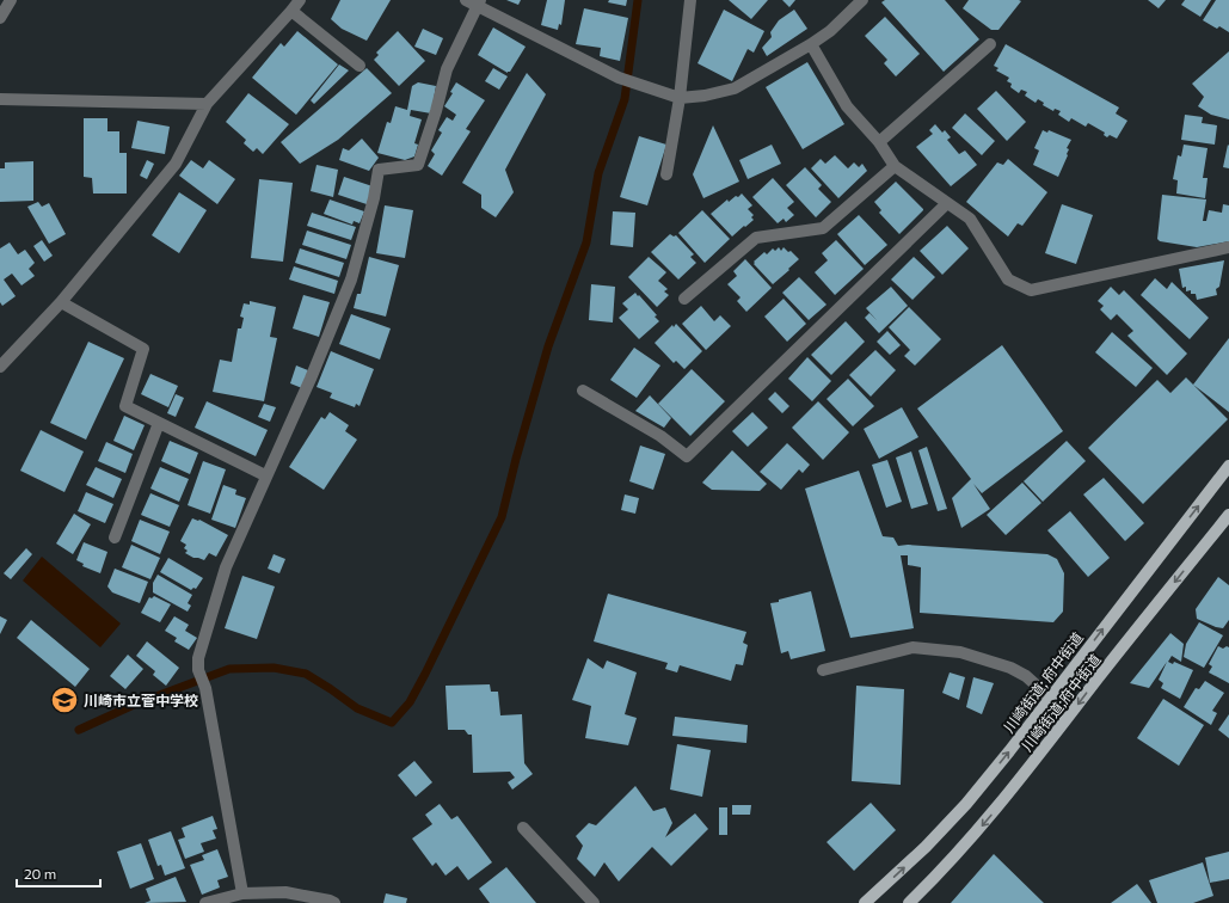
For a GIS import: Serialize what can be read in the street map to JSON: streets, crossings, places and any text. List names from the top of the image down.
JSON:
{
  "streets": {
    "main road": ["川崎街道; 府中街道", "川崎街道;府中街道"]
  },
  "one_way": ["川崎街道; 府中街道", "川崎街道;府中街道"],
  "places": {
    "school or university": ["川崎市立菅中学校"]
  },
  "scale_bar": "20 m"
}
